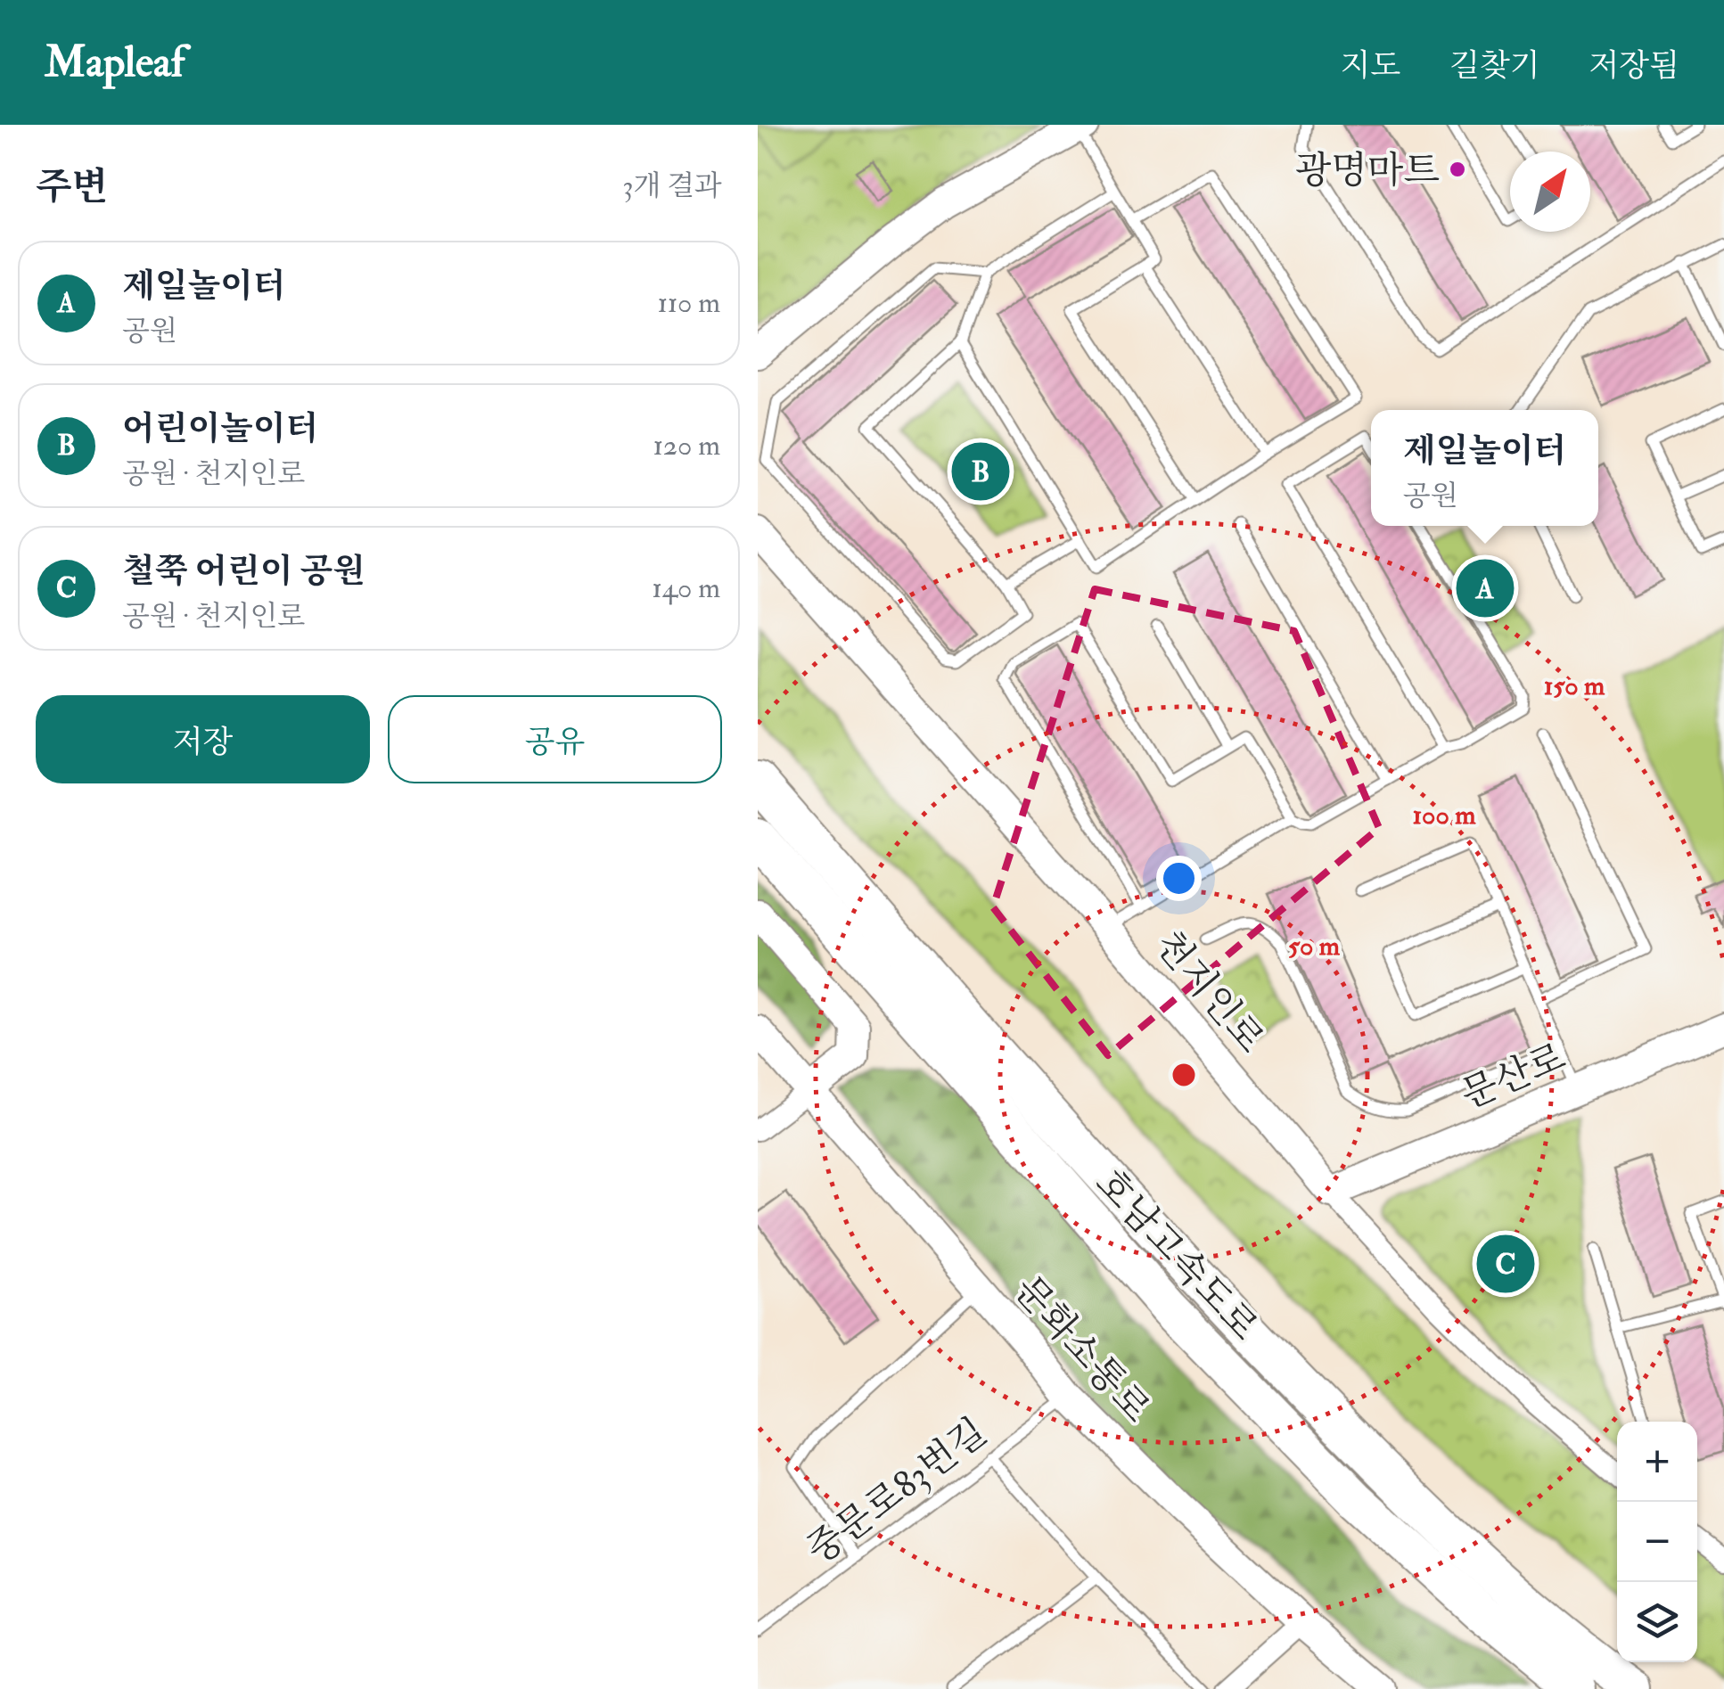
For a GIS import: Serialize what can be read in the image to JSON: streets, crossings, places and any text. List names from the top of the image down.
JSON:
{
  "streets": {
    "highway": ["호남고속도로"],
    "street": ["천지인로", "문산로", "문화소통로"],
    "lane": ["중문로83번길"]
  },
  "crossings": [
    ["천지인로", "문산로"],
    ["문화소통로", "중문로83번길"]
  ],
  "places": ["광명마트"],
  "north": "top right",
  "page": {
    "header": "Mapleaf",
    "nav": ["지도", "길찾기", "저장됨"],
    "heading": ["주변", "3개 결과"],
    "list": [
      {
        "mark": "A",
        "name": "제일놀이터",
        "note": "공원",
        "value": "110 m"
      },
      {
        "mark": "B",
        "name": "어린이놀이터",
        "note": "공원 · 천지인로",
        "value": "120 m"
      },
      {
        "mark": "C",
        "name": "철쭉 어린이 공원",
        "note": "공원 · 천지인로",
        "value": "140 m"
      }
    ],
    "popup": ["제일놀이터", "공원"],
    "pins": ["B", "A", "C"],
    "buttons": ["저장", "공유"],
    "map_buttons": ["+", "−"]
  },
  "rings": ["150 m", "100 m", "50 m"]
}
